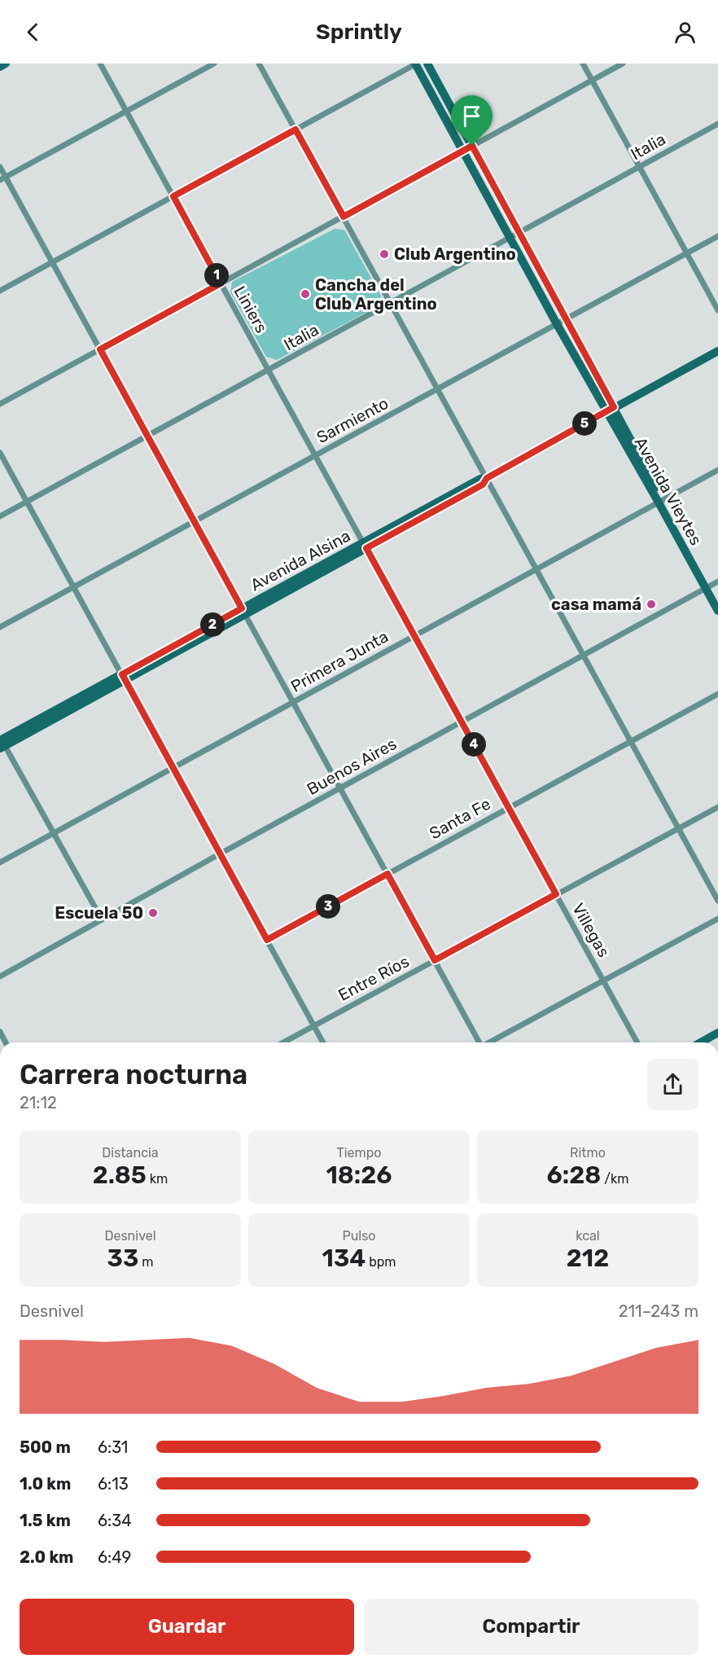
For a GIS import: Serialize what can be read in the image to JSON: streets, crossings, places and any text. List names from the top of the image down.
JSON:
{
  "streets": {
    "main road": ["Avenida Vieytes", "Avenida Alsina"],
    "street": [
      "Italia",
      "Liniers",
      "Sarmiento",
      "Primera Junta",
      "Buenos Aires",
      "Santa Fe",
      "Villegas",
      "Entre Ríos"
    ]
  },
  "crossings": [
    ["Italia", "Liniers"],
    ["Liniers", "Sarmiento"],
    ["Liniers", "Avenida Alsina"],
    ["Liniers", "Villegas"],
    ["Avenida Vieytes", "Avenida Alsina"],
    ["Avenida Vieytes", "Primera Junta"],
    ["Avenida Vieytes", "Buenos Aires"],
    ["Avenida Alsina", "Villegas"],
    ["Primera Junta", "Villegas"],
    ["Buenos Aires", "Villegas"],
    ["Santa Fe", "Villegas"],
    ["Villegas", "Entre Ríos"]
  ],
  "places": [
    "Club Argentino",
    "Cancha del Club Argentino",
    "casa mamá",
    "Escuela 50"
  ],
  "page": {
    "header": "Sprintly",
    "pins": [
      "1",
      "5",
      "2",
      "4",
      "3"
    ],
    "heading": ["Carrera nocturna", "21:12"],
    "stats": [
      ["Distancia", "2.85 km"],
      ["Tiempo", "18:26"],
      ["Ritmo", "6:28 /km"],
      ["Desnivel", "33 m"],
      ["Pulso", "134 bpm"],
      ["kcal", "212"]
    ],
    "chart": ["Desnivel", "211–243 m"],
    "list": [
      {
        "name": "500 m",
        "note": "6:31"
      },
      {
        "name": "1.0 km",
        "note": "6:13"
      },
      {
        "name": "1.5 km",
        "note": "6:34"
      },
      {
        "name": "2.0 km",
        "note": "6:49"
      }
    ],
    "buttons": ["Guardar", "Compartir"]
  }
}
